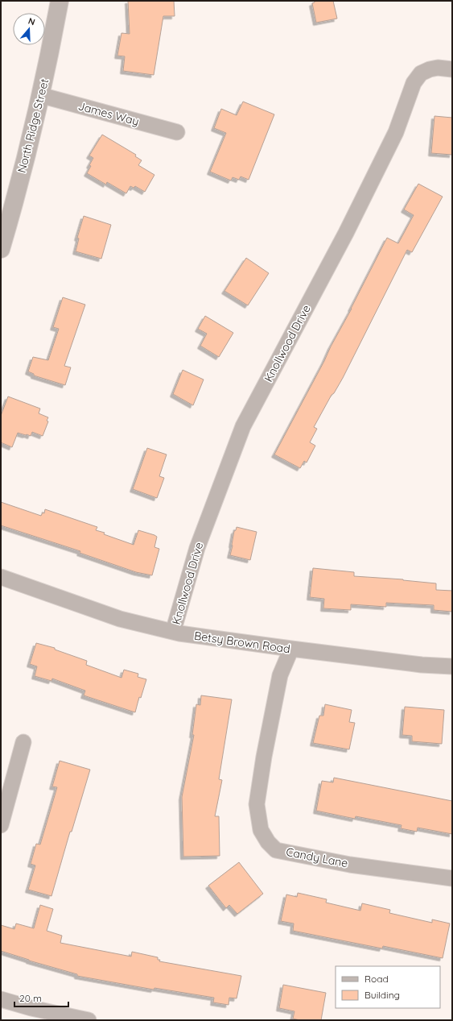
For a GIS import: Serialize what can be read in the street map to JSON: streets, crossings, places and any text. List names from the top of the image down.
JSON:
{
  "streets": {
    "street": [
      "James Way",
      "North Ridge Street",
      "Knollwood Drive",
      "Betsy Brown Road",
      "Candy Lane"
    ]
  },
  "crossings": [
    ["James Way", "North Ridge Street"],
    ["Knollwood Drive", "Betsy Brown Road"],
    ["Betsy Brown Road", "Candy Lane"]
  ],
  "legend": ["Road", "Building"],
  "scale_bar": "20 m",
  "north": "top"
}
